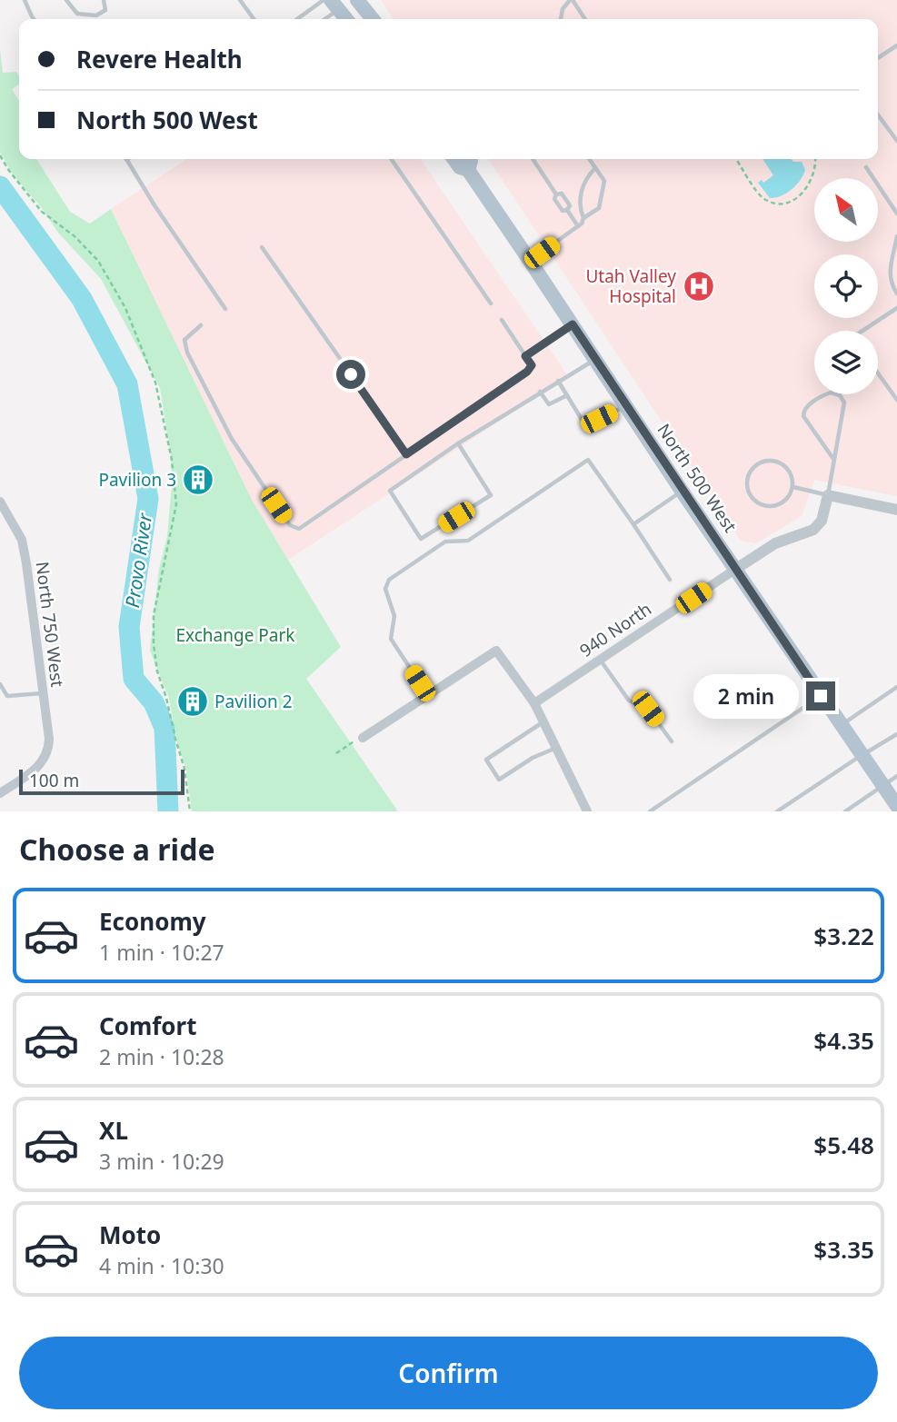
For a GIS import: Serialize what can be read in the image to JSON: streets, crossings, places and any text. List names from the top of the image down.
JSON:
{
  "streets": {
    "main road": ["North 500 West"],
    "street": ["North 750 West", "940 North"]
  },
  "crossings": [
    ["North 500 West", "940 North"]
  ],
  "water": ["Provo River"],
  "parks": ["Exchange Park"],
  "places": {
    "hospital": ["Utah Valley Hospital"],
    "building": ["Pavilion 3", "Pavilion 2"]
  },
  "scale_bar": "100 m",
  "north": "top left",
  "page": {
    "banner": ["Revere Health", "North 500 West"],
    "bubble": "2 min",
    "scale": "100 m",
    "heading": "Choose a ride",
    "list": [
      {
        "name": "Economy",
        "note": "1 min · 10:27",
        "value": "$3.22"
      },
      {
        "name": "Comfort",
        "note": "2 min · 10:28",
        "value": "$4.35"
      },
      {
        "name": "XL",
        "note": "3 min · 10:29",
        "value": "$5.48"
      },
      {
        "name": "Moto",
        "note": "4 min · 10:30",
        "value": "$3.35"
      }
    ],
    "buttons": "Confirm"
  }
}
